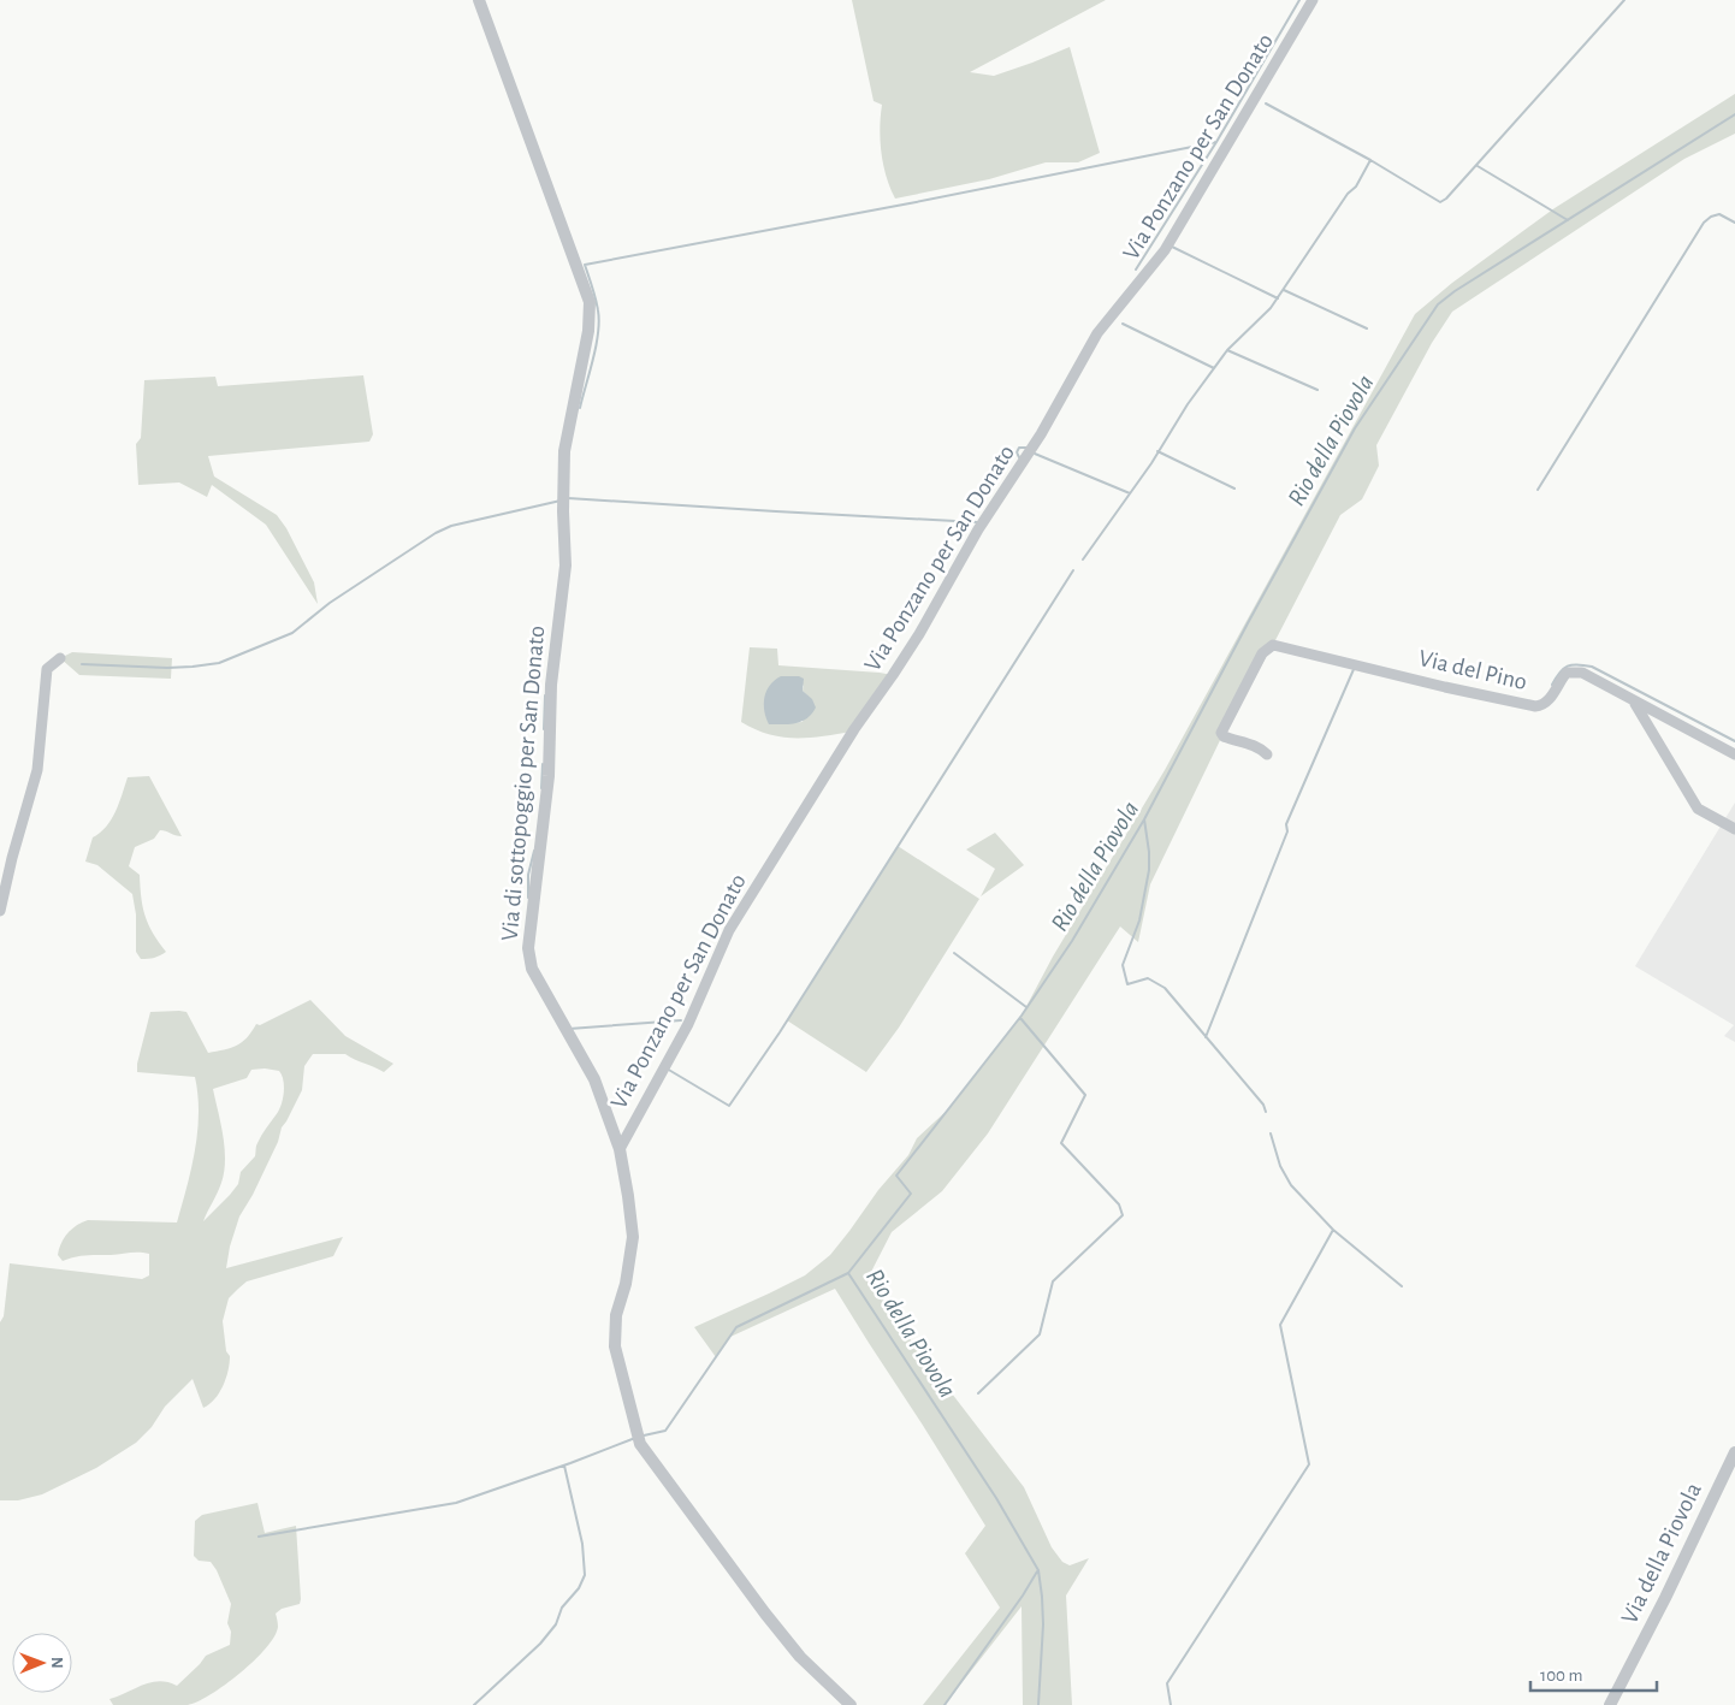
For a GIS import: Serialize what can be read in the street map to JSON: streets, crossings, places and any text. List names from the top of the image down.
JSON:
{
  "streets": {
    "street": [
      "Via Ponzano per San Donato",
      "Via del Pino",
      "Via di sottopoggio per San Donato",
      "Via della Piovola"
    ]
  },
  "crossings": [
    ["Via Ponzano per San Donato", "Via di sottopoggio per San Donato"]
  ],
  "water": ["Rio della Piovola"],
  "scale_bar": "100 m",
  "north": "right"
}
